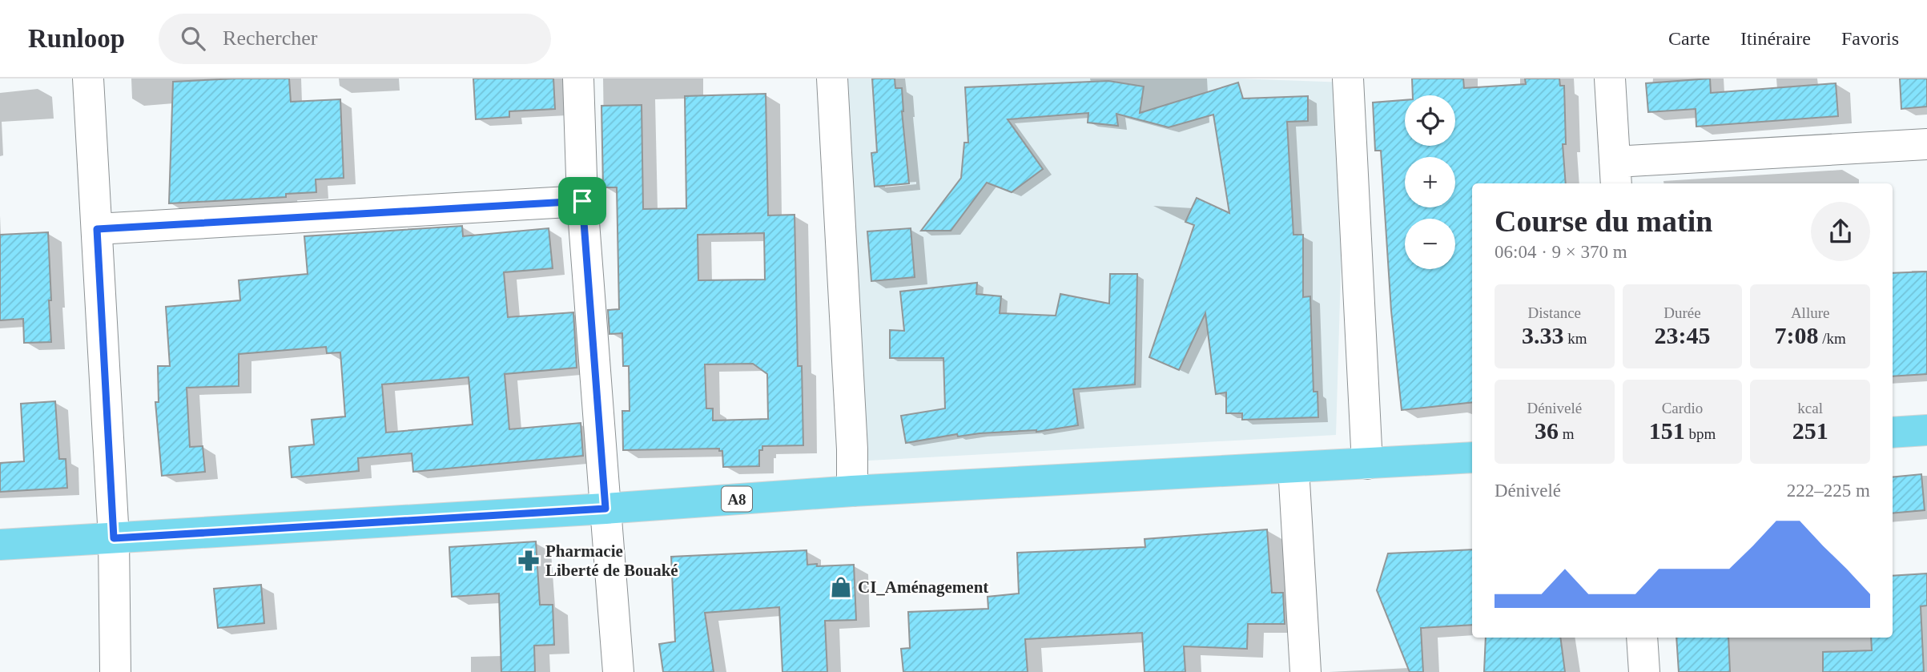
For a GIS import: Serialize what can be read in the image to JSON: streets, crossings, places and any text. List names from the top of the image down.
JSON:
{
  "streets": {
    "main road": ["A8"]
  },
  "places": {
    "pharmacy": ["Pharmacie Liberté de Bouaké"],
    "shop": ["CI_Aménagement"]
  },
  "page": {
    "header": "Runloop",
    "search": "Rechercher",
    "nav": ["Carte", "Itinéraire", "Favoris"],
    "map_buttons": ["+", "−"],
    "heading": ["Course du matin", "06:04 · 9 × 370 m"],
    "stats": [
      ["Distance", "3.33 km"],
      ["Durée", "23:45"],
      ["Allure", "7:08 /km"],
      ["Dénivelé", "36 m"],
      ["Cardio", "151 bpm"],
      ["kcal", "251"]
    ],
    "chart": ["Dénivelé", "222–225 m"]
  }
}
